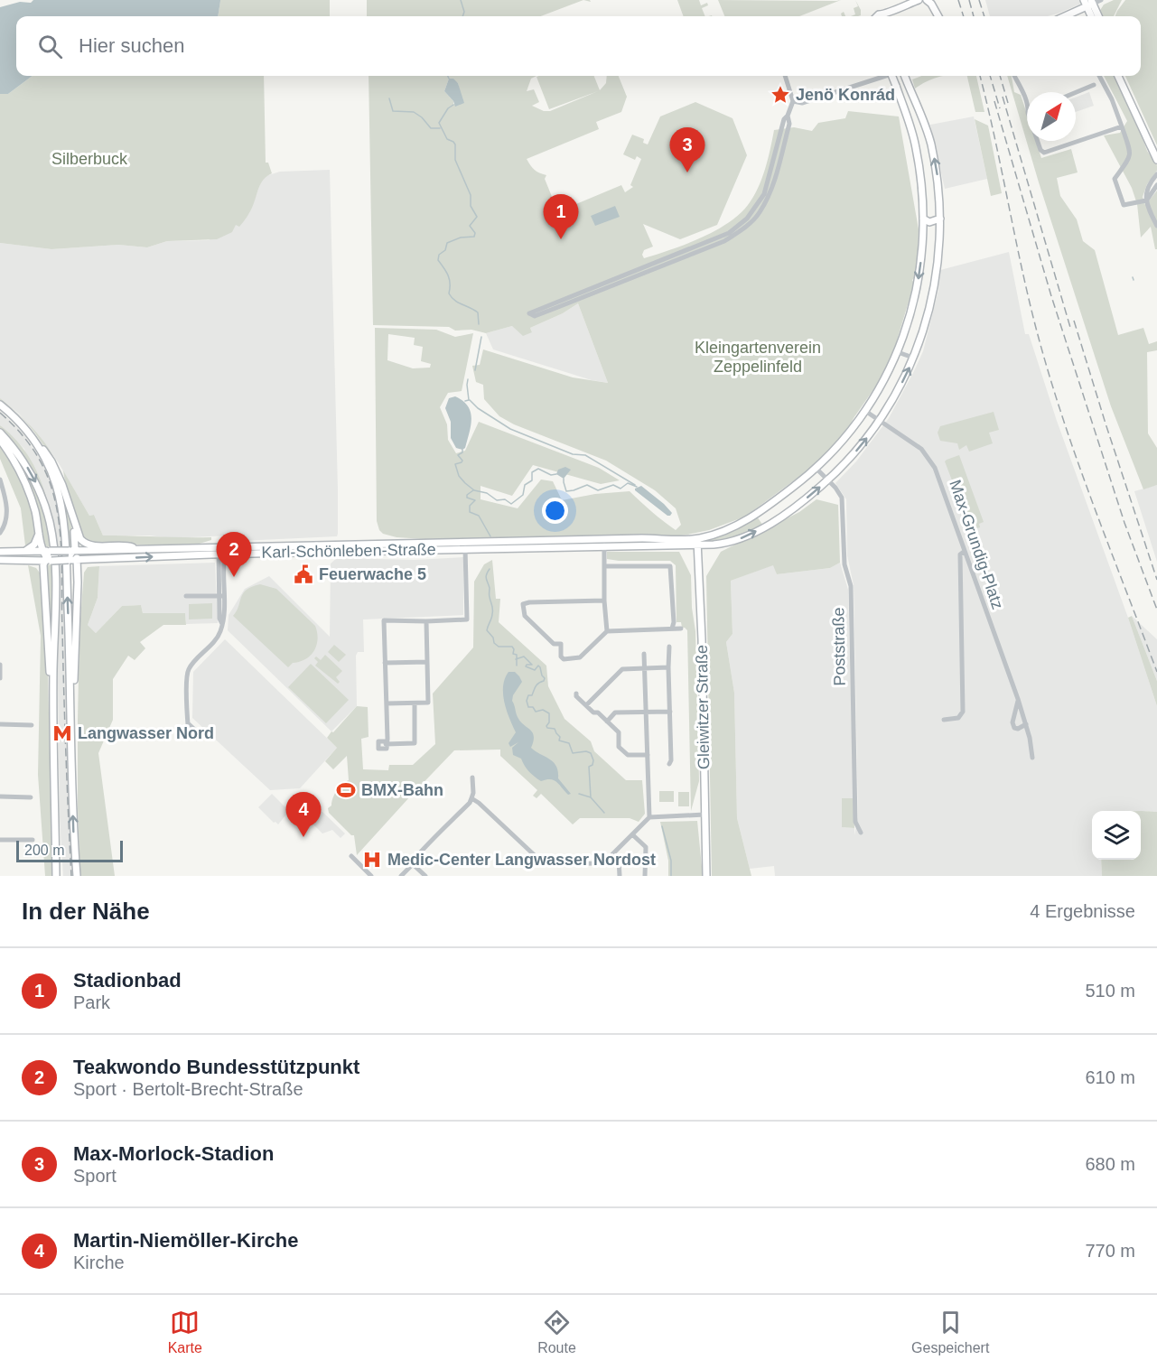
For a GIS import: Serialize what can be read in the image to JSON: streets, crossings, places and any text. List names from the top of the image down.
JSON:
{
  "streets": {
    "main road": ["Karl-Schönleben-Straße", "Gleiwitzer Straße"],
    "street": ["Max-Grundig-Platz", "Poststraße"]
  },
  "crossings": [
    ["Karl-Schönleben-Straße", "Gleiwitzer Straße"]
  ],
  "parks": ["Silberbuck", "Kleingartenverein Zeppelinfeld"],
  "places": {
    "place": ["Jenö Konrád"],
    "public building": ["Feuerwache 5"],
    "metro station": ["Langwasser Nord"],
    "sports": ["BMX-Bahn"],
    "hospital": ["Medic-Center Langwasser Nordost"]
  },
  "scale_bar": "200 m",
  "north": "top right",
  "page": {
    "search": "Hier suchen",
    "pins": [
      "3",
      "1",
      "2",
      "4"
    ],
    "scale": "200 m",
    "heading": ["In der Nähe", "4 Ergebnisse"],
    "list": [
      {
        "mark": "1",
        "name": "Stadionbad",
        "note": "Park",
        "value": "510 m"
      },
      {
        "mark": "2",
        "name": "Teakwondo Bundesstützpunkt",
        "note": "Sport · Bertolt-Brecht-Straße",
        "value": "610 m"
      },
      {
        "mark": "3",
        "name": "Max-Morlock-Stadion",
        "note": "Sport",
        "value": "680 m"
      },
      {
        "mark": "4",
        "name": "Martin-Niemöller-Kirche",
        "note": "Kirche",
        "value": "770 m"
      }
    ],
    "nav": ["Karte", "Route", "Gespeichert"]
  }
}
